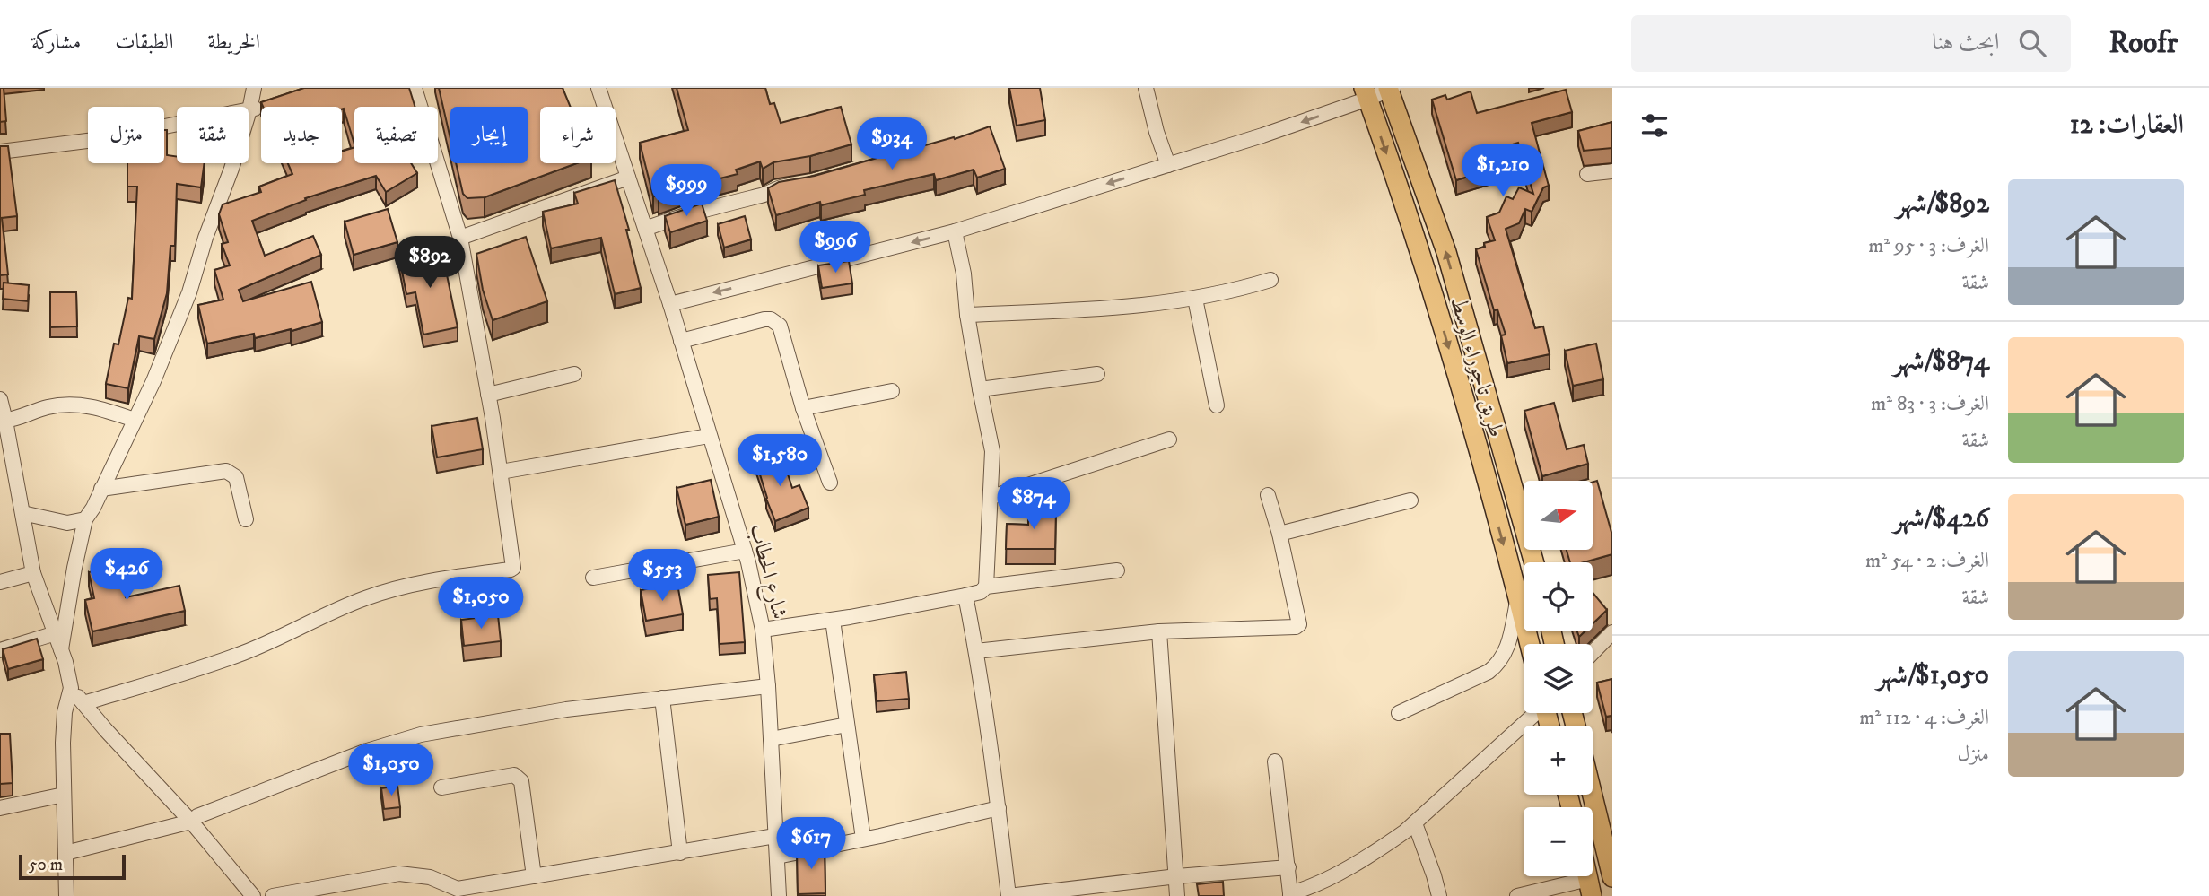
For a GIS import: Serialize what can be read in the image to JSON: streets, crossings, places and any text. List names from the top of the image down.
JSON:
{
  "streets": {
    "main road": ["طريق تاجوراء الوسط"],
    "street": ["شارع الحطاب"]
  },
  "scale_bar": "50 m",
  "north": "right",
  "page": {
    "header": "Roofr",
    "search": "ابحث هنا",
    "nav": ["الخريطة", "الطبقات", "مشاركة"],
    "heading": "العقارات: 12",
    "chip": [
      "شراء",
      "إيجار",
      "تصفية",
      "جديد",
      "شقة",
      "منزل"
    ],
    "price": [
      "$934",
      "$1,210",
      "$999",
      "$996",
      "$892",
      "$1,580",
      "$874",
      "$426",
      "$553",
      "$1,050",
      "$1,050",
      "$617"
    ],
    "list": [
      {
        "name": "$892/شهر",
        "note": "الغرف: 3 · 95 m² · شقة"
      },
      {
        "name": "$874/شهر",
        "note": "الغرف: 3 · 83 m² · شقة"
      },
      {
        "name": "$426/شهر",
        "note": "الغرف: 2 · 54 m² · شقة"
      },
      {
        "name": "$1,050/شهر",
        "note": "الغرف: 4 · 112 m² · منزل"
      }
    ],
    "map_buttons": ["+", "−"],
    "scale": "50 m"
  }
}
